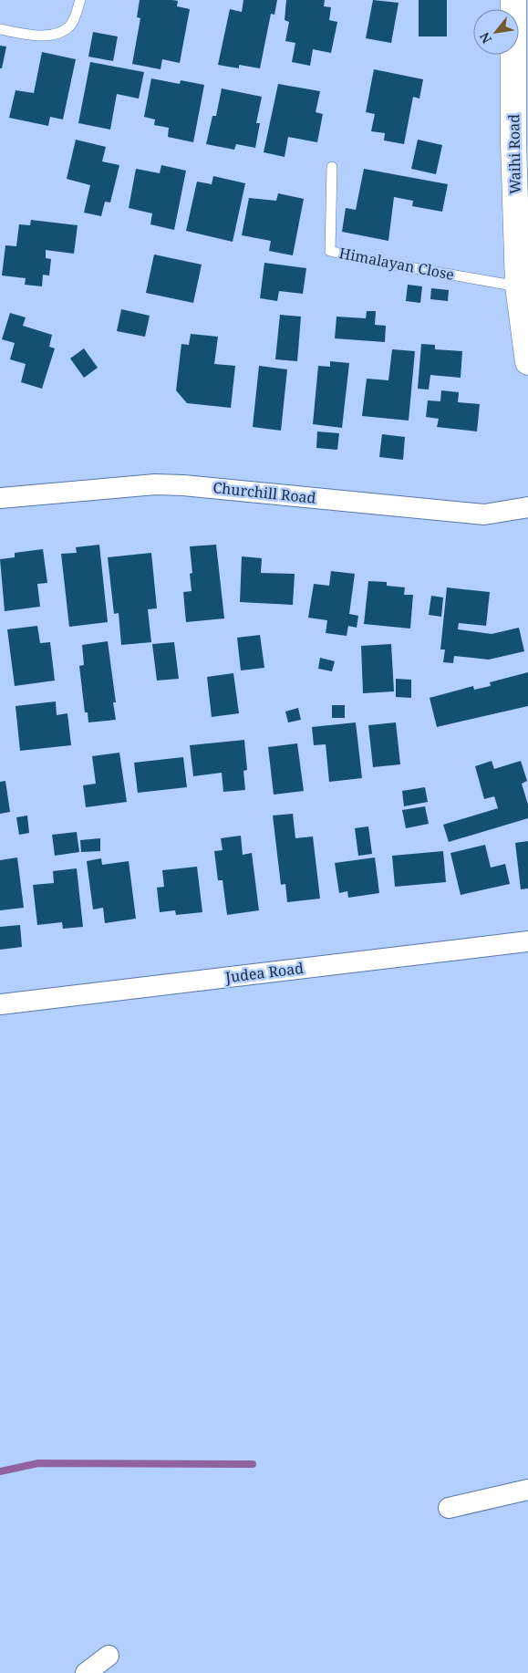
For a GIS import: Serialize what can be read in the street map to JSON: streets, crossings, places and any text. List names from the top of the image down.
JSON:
{
  "streets": {
    "main road": ["Waihi Road"],
    "street": ["Churchill Road", "Judea Road"],
    "lane": ["Himalayan Close"]
  },
  "crossings": [
    ["Waihi Road", "Himalayan Close"]
  ],
  "north": "bottom left"
}
